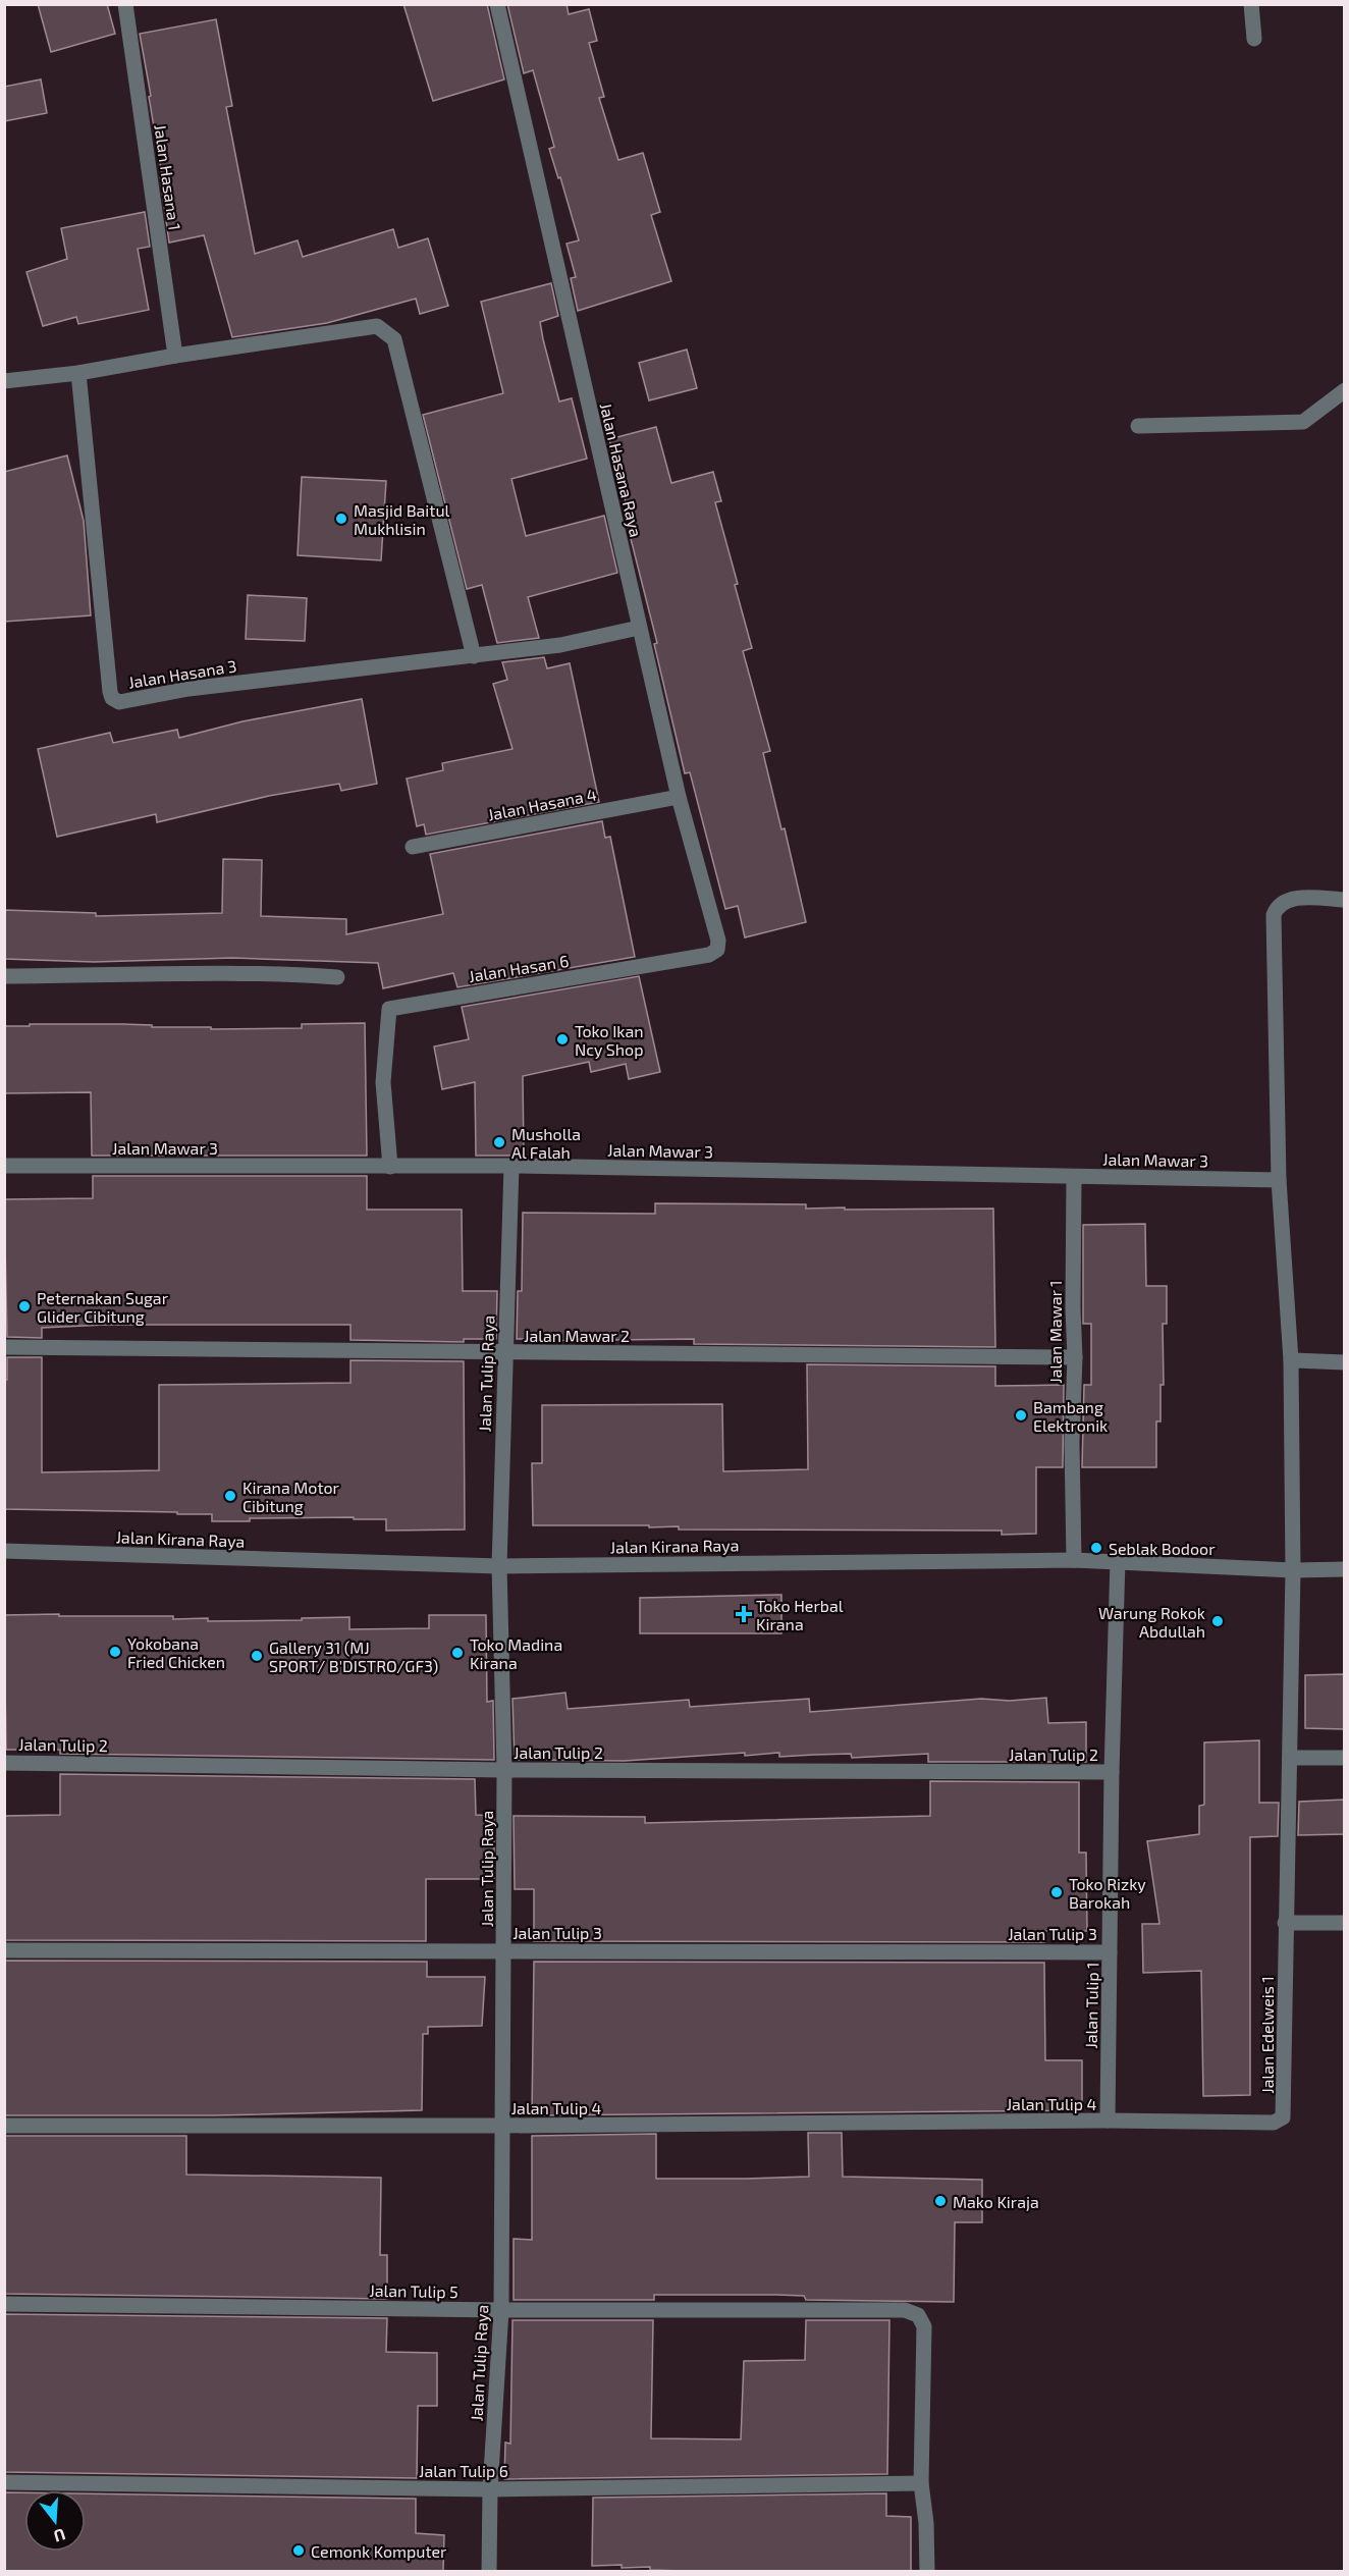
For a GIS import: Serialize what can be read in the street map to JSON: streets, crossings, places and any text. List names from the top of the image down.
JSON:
{
  "streets": {
    "street": [
      "Jalan Hasana 1",
      "Jalan Hasana Raya",
      "Jalan Hasana 3",
      "Jalan Hasana 4",
      "Jalan Hasan 6",
      "Jalan Mawar 3",
      "Jalan Mawar 1",
      "Jalan Mawar 2",
      "Jalan Tulip Raya",
      "Jalan Kirana Raya",
      "Jalan Tulip 2",
      "Jalan Tulip 3",
      "Jalan Tulip 1",
      "Jalan Edelweis 1",
      "Jalan Tulip 4",
      "Jalan Tulip 5",
      "Jalan Tulip 6"
    ]
  },
  "crossings": [
    ["Jalan Hasana Raya", "Jalan Hasana 3"],
    ["Jalan Hasana Raya", "Jalan Hasana 4"],
    ["Jalan Hasana Raya", "Jalan Hasan 6"],
    ["Jalan Hasan 6", "Jalan Mawar 3"],
    ["Jalan Mawar 3", "Jalan Mawar 1"],
    ["Jalan Mawar 3", "Jalan Tulip Raya"],
    ["Jalan Mawar 3", "Jalan Edelweis 1"],
    ["Jalan Mawar 1", "Jalan Mawar 2"],
    ["Jalan Mawar 1", "Jalan Kirana Raya"],
    ["Jalan Mawar 2", "Jalan Tulip Raya"],
    ["Jalan Tulip Raya", "Jalan Kirana Raya"],
    ["Jalan Tulip Raya", "Jalan Tulip 2"],
    ["Jalan Tulip Raya", "Jalan Tulip 3"],
    ["Jalan Tulip Raya", "Jalan Tulip 4"],
    ["Jalan Tulip Raya", "Jalan Tulip 5"],
    ["Jalan Tulip Raya", "Jalan Tulip 6"],
    ["Jalan Kirana Raya", "Jalan Tulip 1"],
    ["Jalan Kirana Raya", "Jalan Edelweis 1"],
    ["Jalan Tulip 2", "Jalan Tulip 1"],
    ["Jalan Tulip 3", "Jalan Tulip 1"],
    ["Jalan Tulip 1", "Jalan Edelweis 1"],
    ["Jalan Tulip 1", "Jalan Tulip 4"],
    ["Jalan Edelweis 1", "Jalan Tulip 4"],
    ["Jalan Tulip 5", "Jalan Tulip 6"]
  ],
  "places": {
    "other": [
      "Masjid Baitul Mukhlisin",
      "Toko Ikan Ncy Shop",
      "Musholla Al Falah",
      "Peternakan Sugar Glider Cibitung",
      "Bambang Elektronik",
      "Kirana Motor Cibitung",
      "Seblak Bodoor",
      "Warung Rokok Abdullah",
      "Yokobana Fried Chicken",
      "Toko Madina Kirana",
      "Gallery 31 (MJ SPORT/ B'DISTRO/GF3)",
      "Toko Rizky Barokah",
      "Mako Kiraja",
      "Cemonk Komputer"
    ],
    "health": ["Toko Herbal Kirana"]
  },
  "north": "bottom"
}
